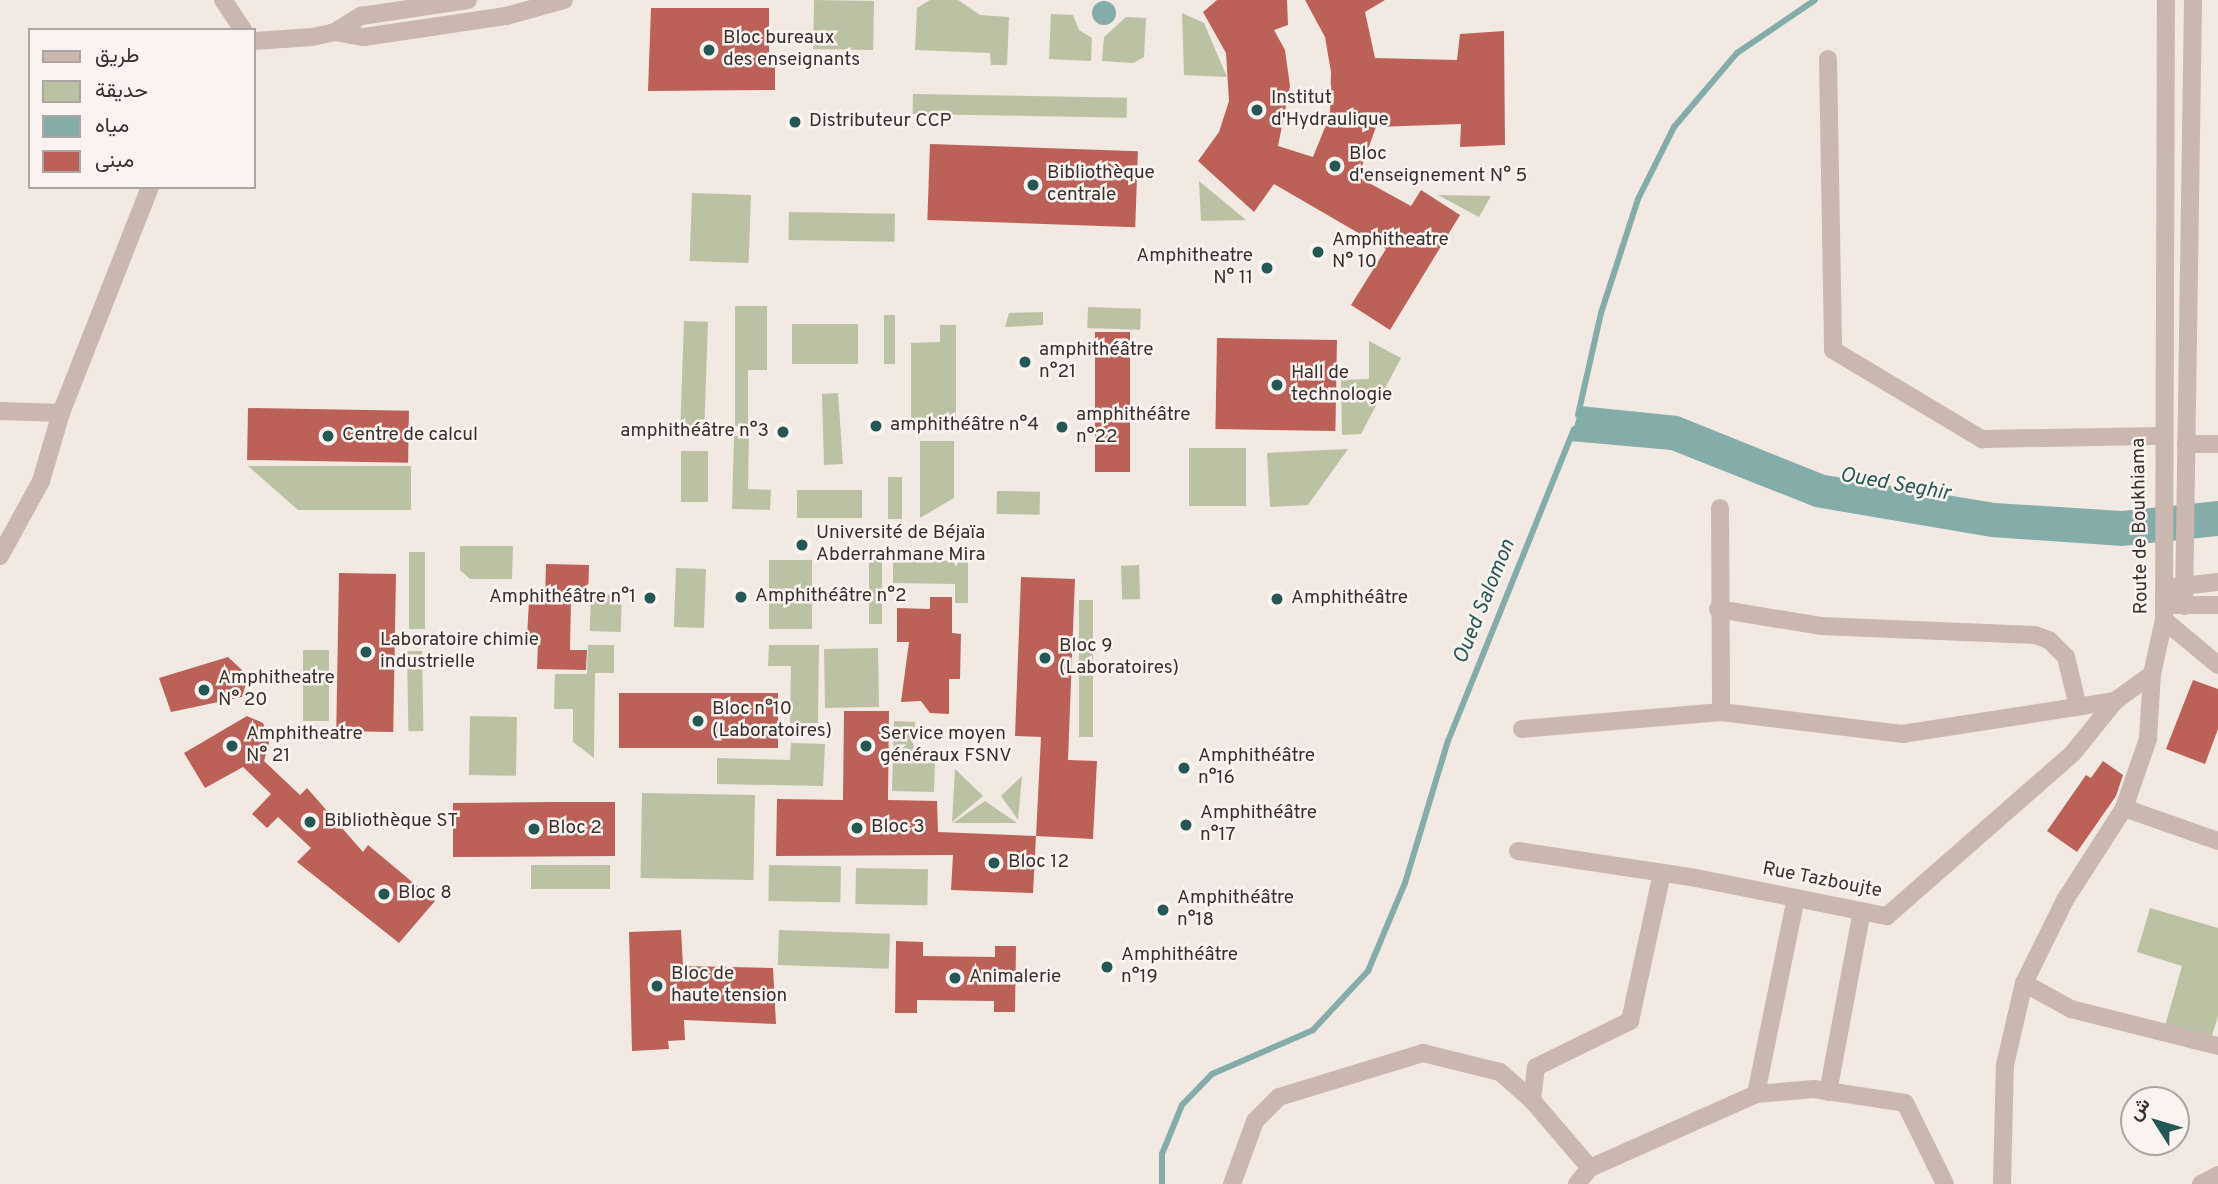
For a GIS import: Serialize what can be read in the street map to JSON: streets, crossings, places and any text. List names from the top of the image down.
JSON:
{
  "streets": {
    "street": ["Route de Boukhiama", "Rue Tazboujte"]
  },
  "crossings": [
    ["Route de Boukhiama", "Rue Tazboujte"]
  ],
  "water": ["Oued Seghir", "Oued Salomon"],
  "places": [
    "Bloc bureaux des enseignants",
    "Institut d'Hydraulique",
    "Distributeur CCP",
    "Bloc d'enseignement N° 5",
    "Bibliothèque centrale",
    "Amphitheatre N° 10",
    "Amphitheatre N° 11",
    "amphithéâtre n°21",
    "Hall de technologie",
    "amphithéâtre n°4",
    "amphithéâtre n°22",
    "amphithéâtre n°3",
    "Centre de calcul",
    "Université de Béjaïa Abderrahmane Mira",
    "Amphithéâtre n°2",
    "Amphithéâtre n°1",
    "Amphithéâtre",
    "Laboratoire chimie industrielle",
    "Bloc 9 (Laboratoires)",
    "Amphitheatre N° 20",
    "Bloc n°10 (Laboratoires)",
    "Amphitheatre N° 21",
    "Service moyen généraux FSNV",
    "Amphithéâtre n°16",
    "Bibliothèque ST",
    "Amphithéâtre n°17",
    "Bloc 3",
    "Bloc 2",
    "Bloc 12",
    "Bloc 8",
    "Amphithéâtre n°18",
    "Amphithéâtre n°19",
    "Animalerie",
    "Bloc de haute tension"
  ],
  "legend": [
    "طريق",
    "حديقة",
    "مياه",
    "مبنى"
  ],
  "north": "top left"
}
